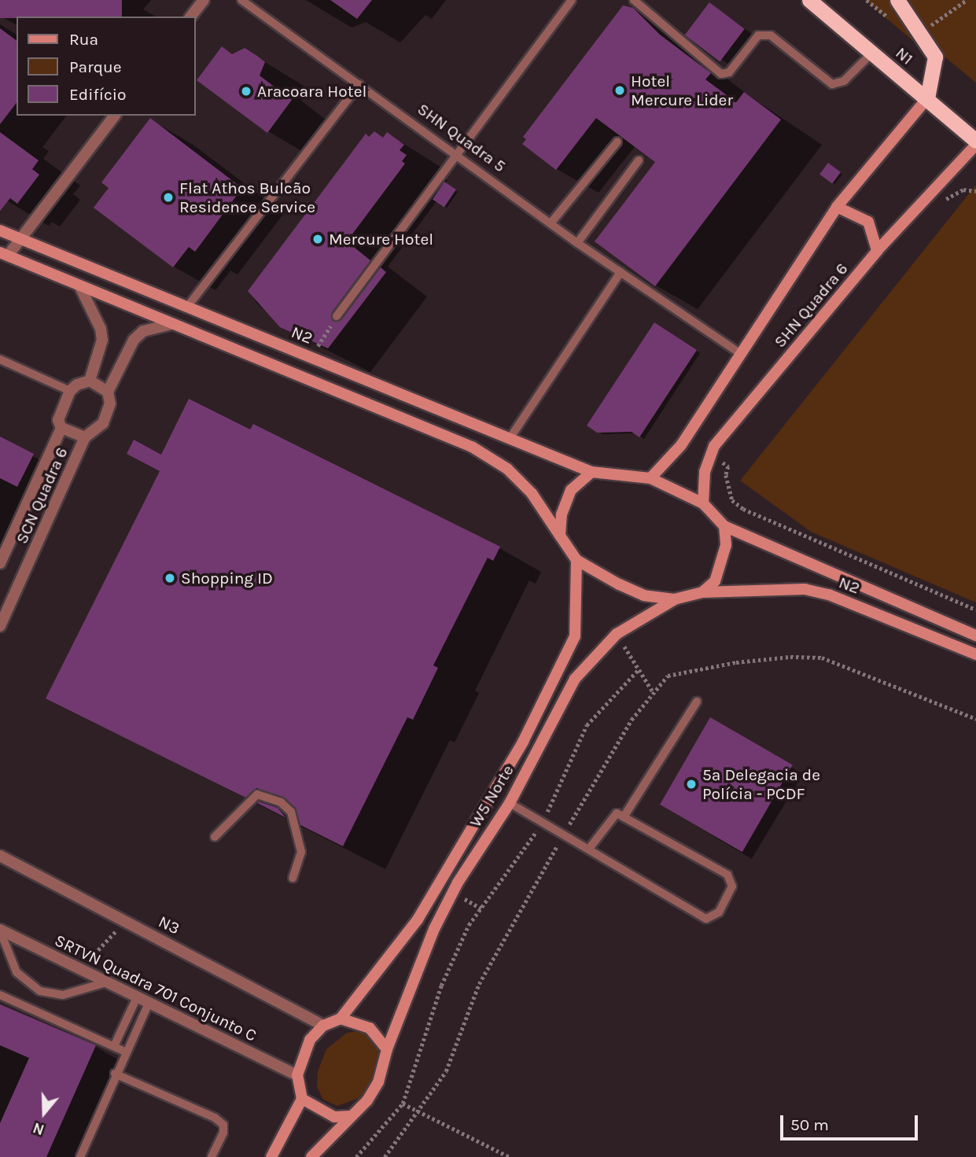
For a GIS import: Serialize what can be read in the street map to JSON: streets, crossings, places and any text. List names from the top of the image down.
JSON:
{
  "streets": {
    "highway": ["N1"],
    "main road": ["SHN Quadra 6", "N2", "W5 Norte"],
    "street": ["SCN Quadra 6", "N3", "SRTVN Quadra 701 Conjunto C"],
    "lane": ["SHN Quadra 5"]
  },
  "crossings": [
    ["N1", "SHN Quadra 6"],
    ["SHN Quadra 6", "N2"],
    ["SHN Quadra 6", "W5 Norte"],
    ["N2", "W5 Norte"],
    ["W5 Norte", "N3"],
    ["W5 Norte", "SRTVN Quadra 701 Conjunto C"],
    ["N3", "SRTVN Quadra 701 Conjunto C"]
  ],
  "places": [
    "Hotel Mercure Lider",
    "Aracoara Hotel",
    "Flat Athos Bulcão Residence Service",
    "Mercure Hotel",
    "Shopping ID",
    "5ª Delegacia de Polícia - PCDF"
  ],
  "legend": ["Rua", "Parque", "Edifício"],
  "scale_bar": "50 m",
  "north": "bottom"
}
